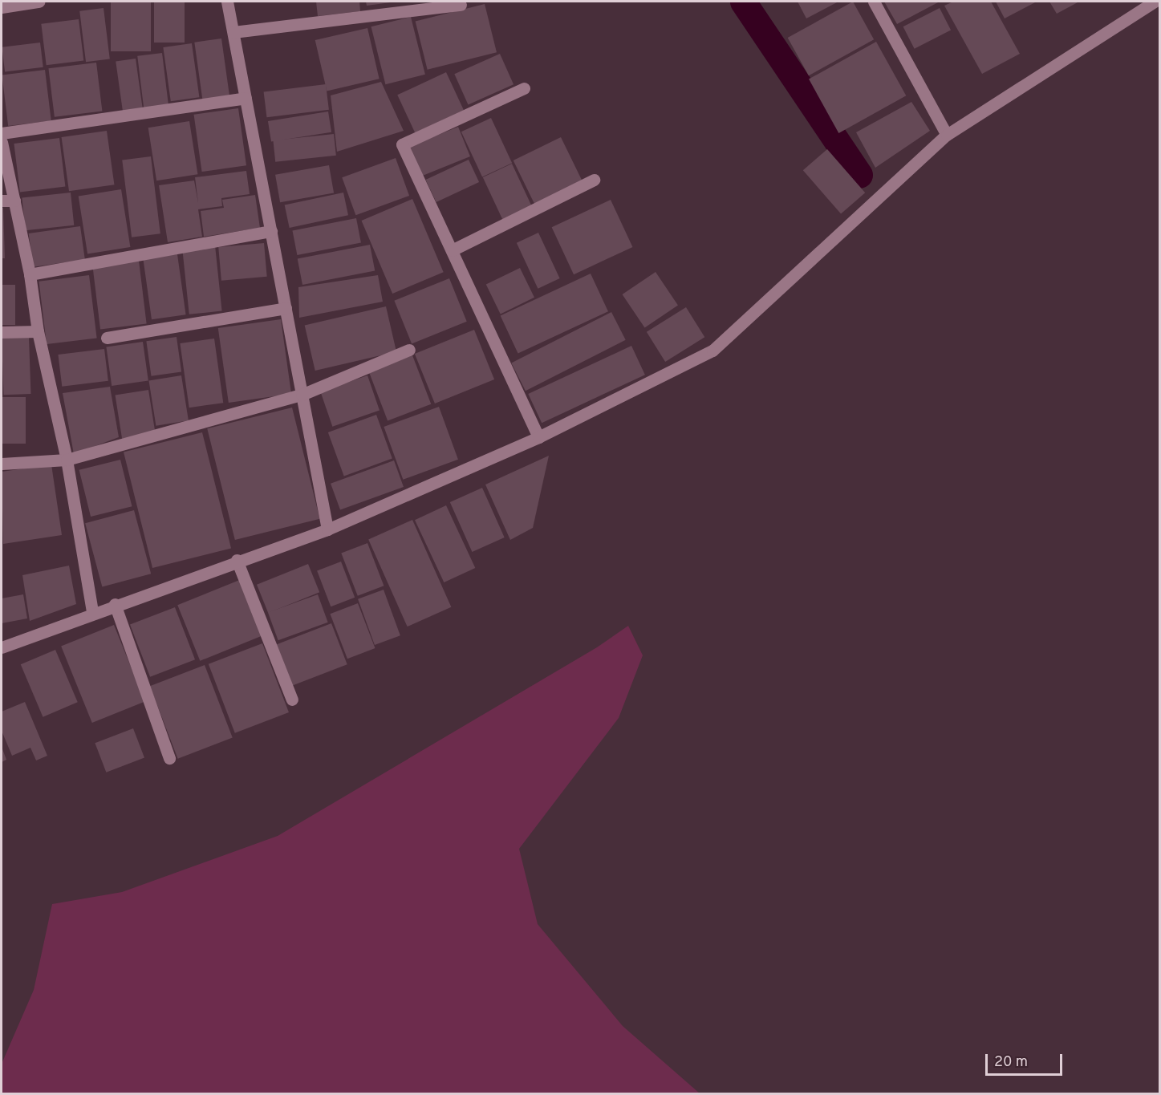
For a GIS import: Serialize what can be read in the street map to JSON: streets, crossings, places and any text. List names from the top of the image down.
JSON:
{
  "scale_bar": "20 m"
}
